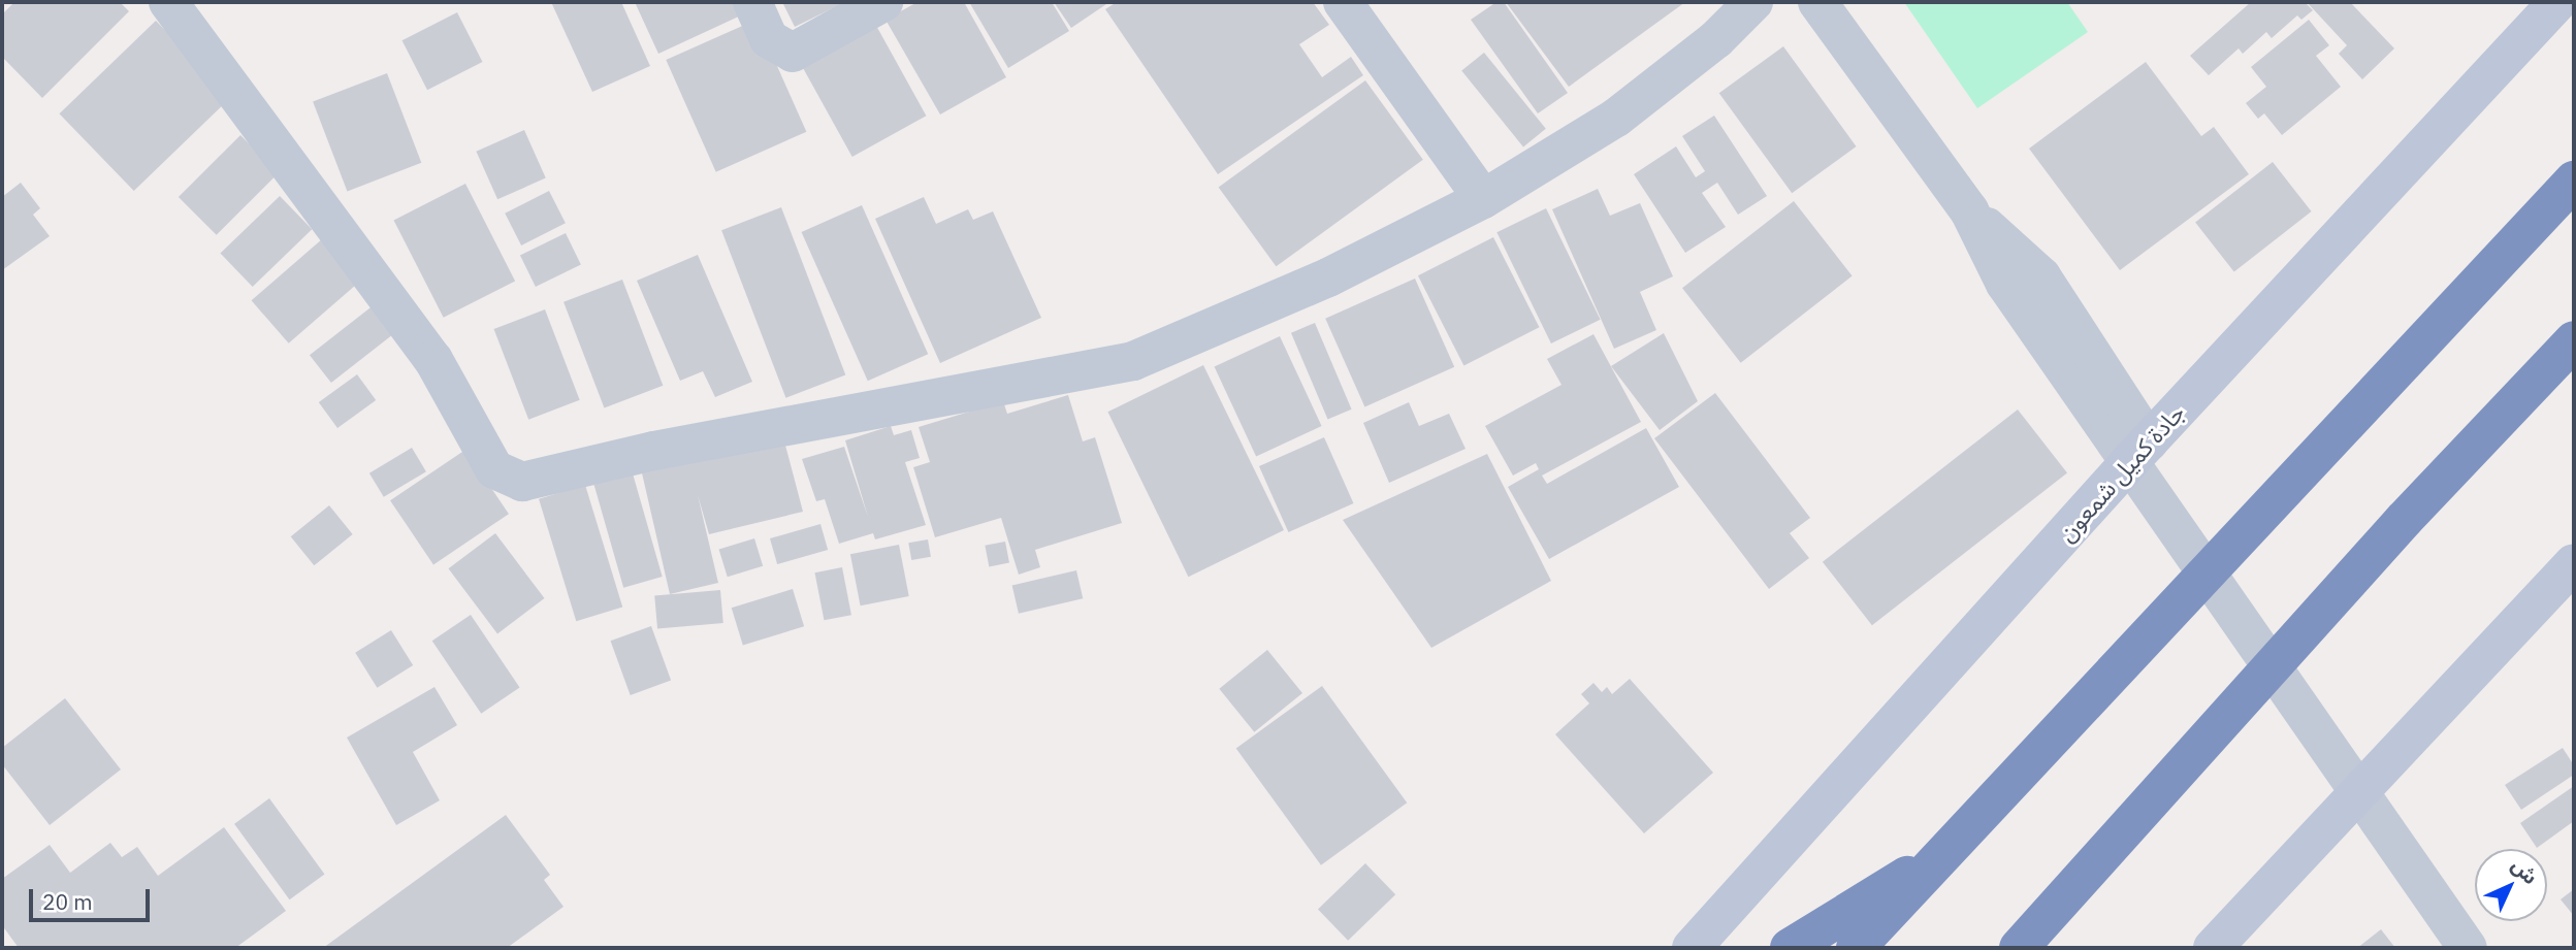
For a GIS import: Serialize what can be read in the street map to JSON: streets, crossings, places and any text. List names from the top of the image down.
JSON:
{
  "streets": {
    "main road": ["جادة كميل شمعون"]
  },
  "scale_bar": "20 m",
  "north": "top right"
}
